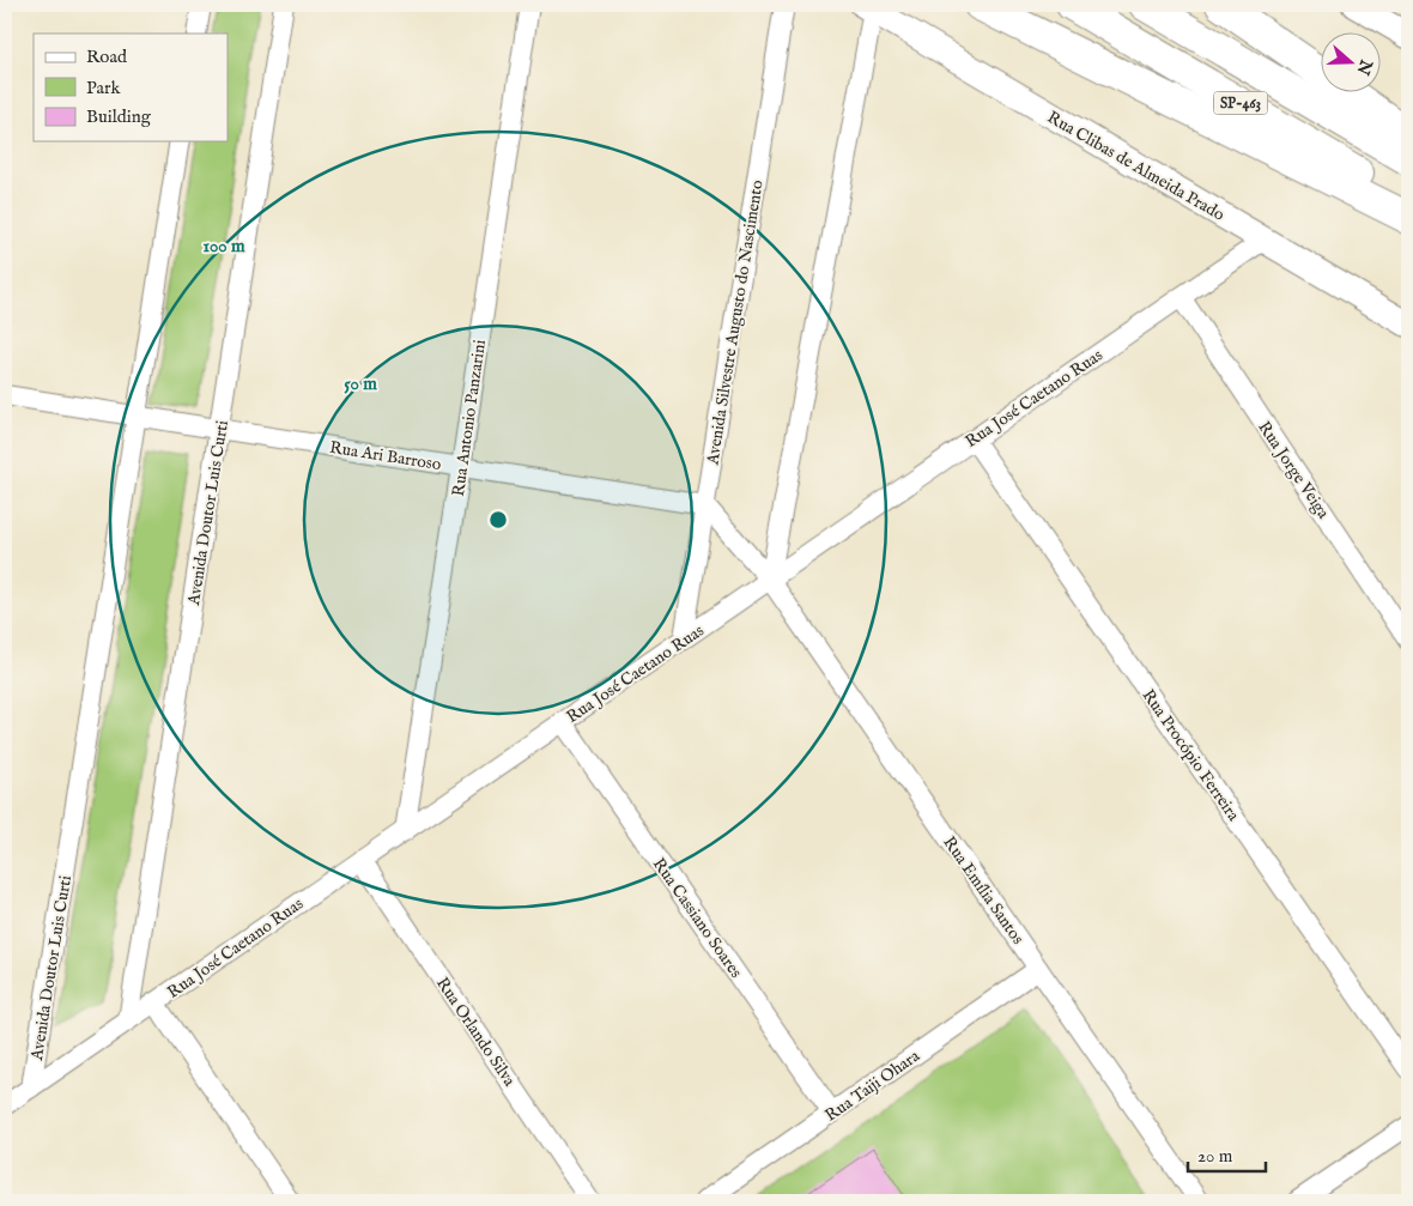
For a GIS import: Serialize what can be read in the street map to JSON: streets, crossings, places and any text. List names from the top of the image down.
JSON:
{
  "streets": {
    "main road": ["SP-463"],
    "street": [
      "Rua Clibas de Almeida Prado",
      "Avenida Silvestre Augusto do Nascimento",
      "Rua José Caetano Ruas",
      "Rua Antonio Panzarini",
      "Rua Ari Barroso",
      "Rua Jorge Veiga",
      "Avenida Doutor Luis Curti",
      "Rua Procópio Ferreira",
      "Rua Emília Santos",
      "Rua Cassiano Soares",
      "Rua Orlando Silva",
      "Rua Taiji Ohara"
    ]
  },
  "crossings": [
    ["Rua Clibas de Almeida Prado", "Rua José Caetano Ruas"],
    ["Avenida Silvestre Augusto do Nascimento", "Rua José Caetano Ruas"],
    ["Avenida Silvestre Augusto do Nascimento", "Rua Ari Barroso"],
    ["Rua José Caetano Ruas", "Rua Antonio Panzarini"],
    ["Rua José Caetano Ruas", "Rua Jorge Veiga"],
    ["Rua José Caetano Ruas", "Avenida Doutor Luis Curti"],
    ["Rua José Caetano Ruas", "Rua Procópio Ferreira"],
    ["Rua José Caetano Ruas", "Rua Emília Santos"],
    ["Rua José Caetano Ruas", "Rua Cassiano Soares"],
    ["Rua José Caetano Ruas", "Rua Orlando Silva"],
    ["Rua Antonio Panzarini", "Rua Ari Barroso"],
    ["Rua Ari Barroso", "Avenida Doutor Luis Curti"],
    ["Rua Emília Santos", "Rua Taiji Ohara"],
    ["Rua Cassiano Soares", "Rua Taiji Ohara"]
  ],
  "legend": ["Road", "Park", "Building"],
  "scale_bar": "20 m",
  "north": "right",
  "rings": ["100 m", "50 m"]
}
